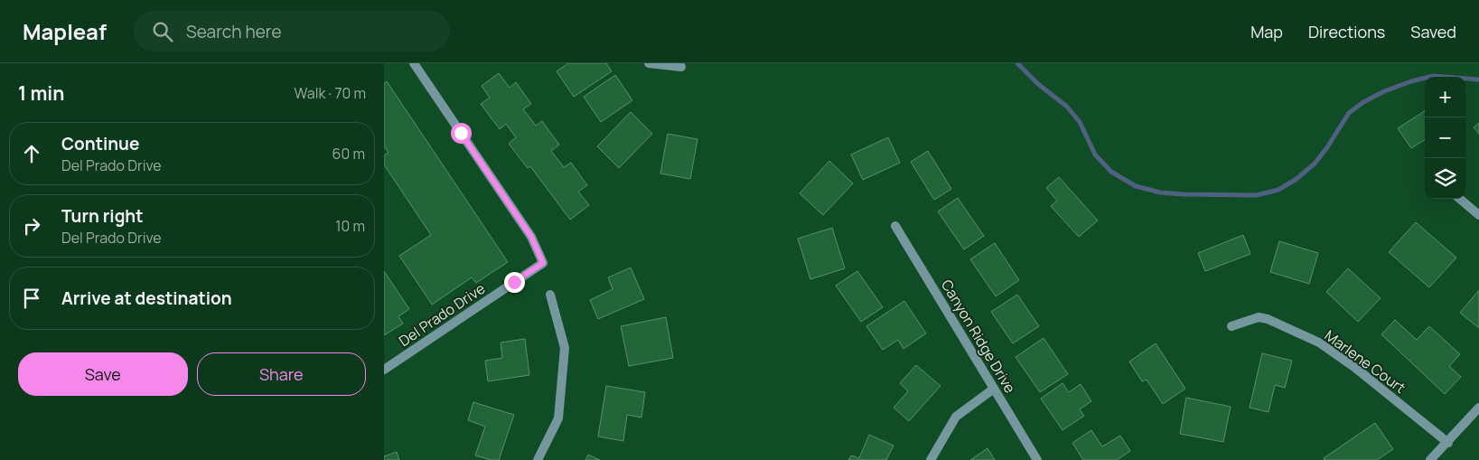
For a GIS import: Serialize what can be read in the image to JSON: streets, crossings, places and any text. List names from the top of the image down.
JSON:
{
  "streets": {
    "street": ["Del Prado Drive", "Canyon Ridge Drive", "Marlene Court"]
  },
  "page": {
    "header": "Mapleaf",
    "search": "Search here",
    "nav": ["Map", "Directions", "Saved"],
    "heading": ["1 min", "Walk · 70 m"],
    "map_buttons": ["+", "−"],
    "list": [
      ["Continue", "Del Prado Drive", "60 m"],
      ["Turn right", "Del Prado Drive", "10 m"],
      "Arrive at destination"
    ],
    "buttons": ["Save", "Share"]
  }
}
